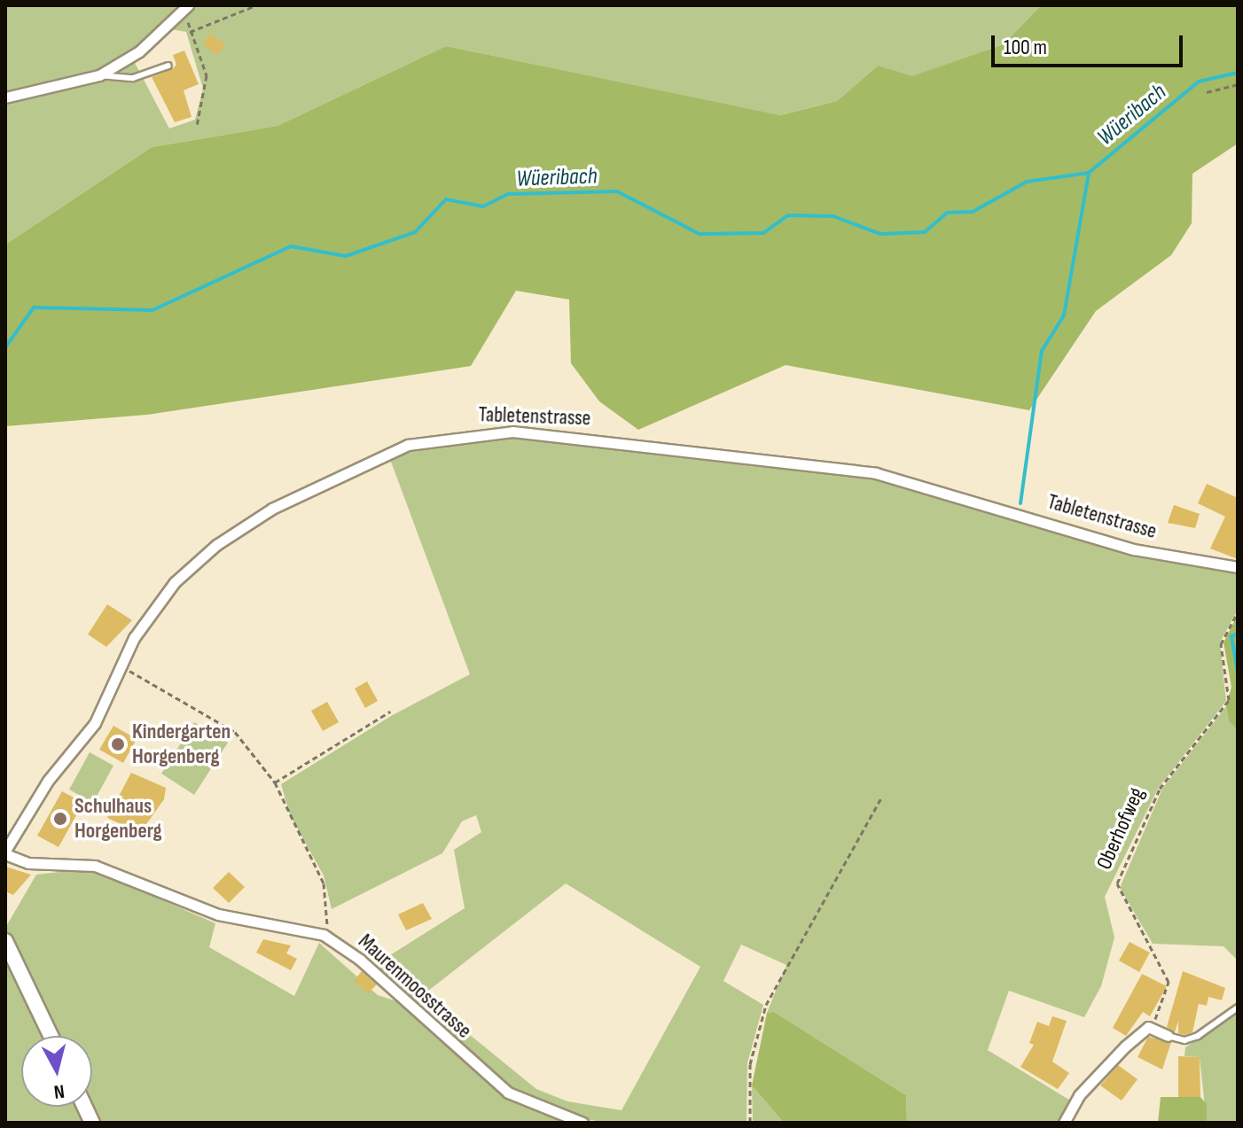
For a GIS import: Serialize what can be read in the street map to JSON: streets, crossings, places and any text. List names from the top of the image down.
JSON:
{
  "streets": {
    "street": ["Tabletenstrasse", "Maurenmoosstrasse"],
    "path": ["Oberhofweg"]
  },
  "crossings": [
    ["Tabletenstrasse", "Maurenmoosstrasse"]
  ],
  "water": ["Wüeribach"],
  "places": ["Kindergarten Horgenberg", "Schulhaus Horgenberg"],
  "scale_bar": "100 m",
  "north": "bottom"
}
